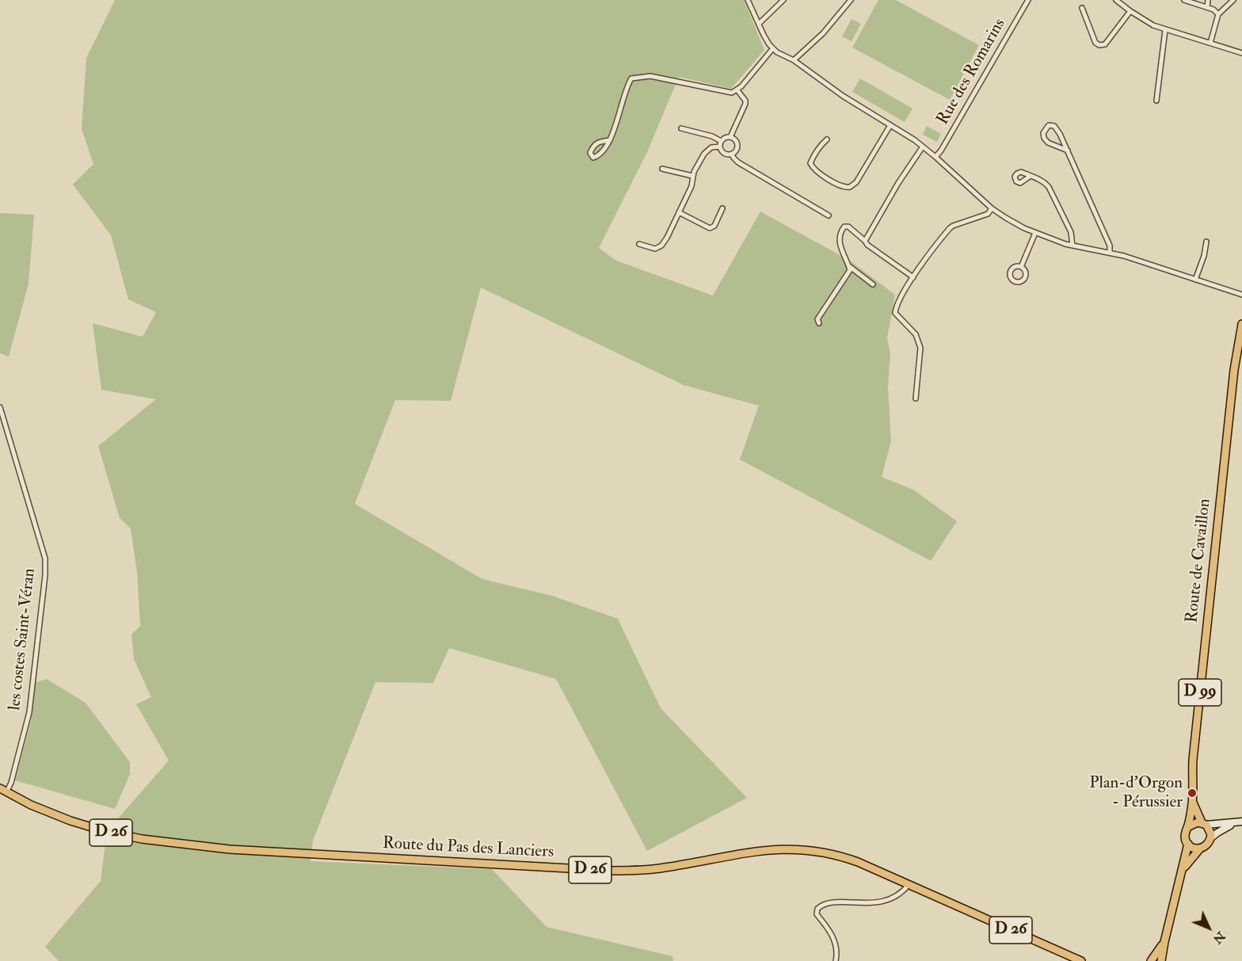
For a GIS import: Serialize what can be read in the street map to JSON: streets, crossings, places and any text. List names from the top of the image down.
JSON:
{
  "streets": {
    "main road": [
      "Route de Cavaillon",
      "D 99",
      "D 26",
      "Route du Pas des Lanciers"
    ],
    "street": ["Rue des Romarins", "les costes Saint-Véran"]
  },
  "crossings": [
    ["les costes Saint-Véran", "Route du Pas des Lanciers"]
  ],
  "places": ["Plan-d'Orgon - Pérussier"],
  "north": "bottom right"
}
